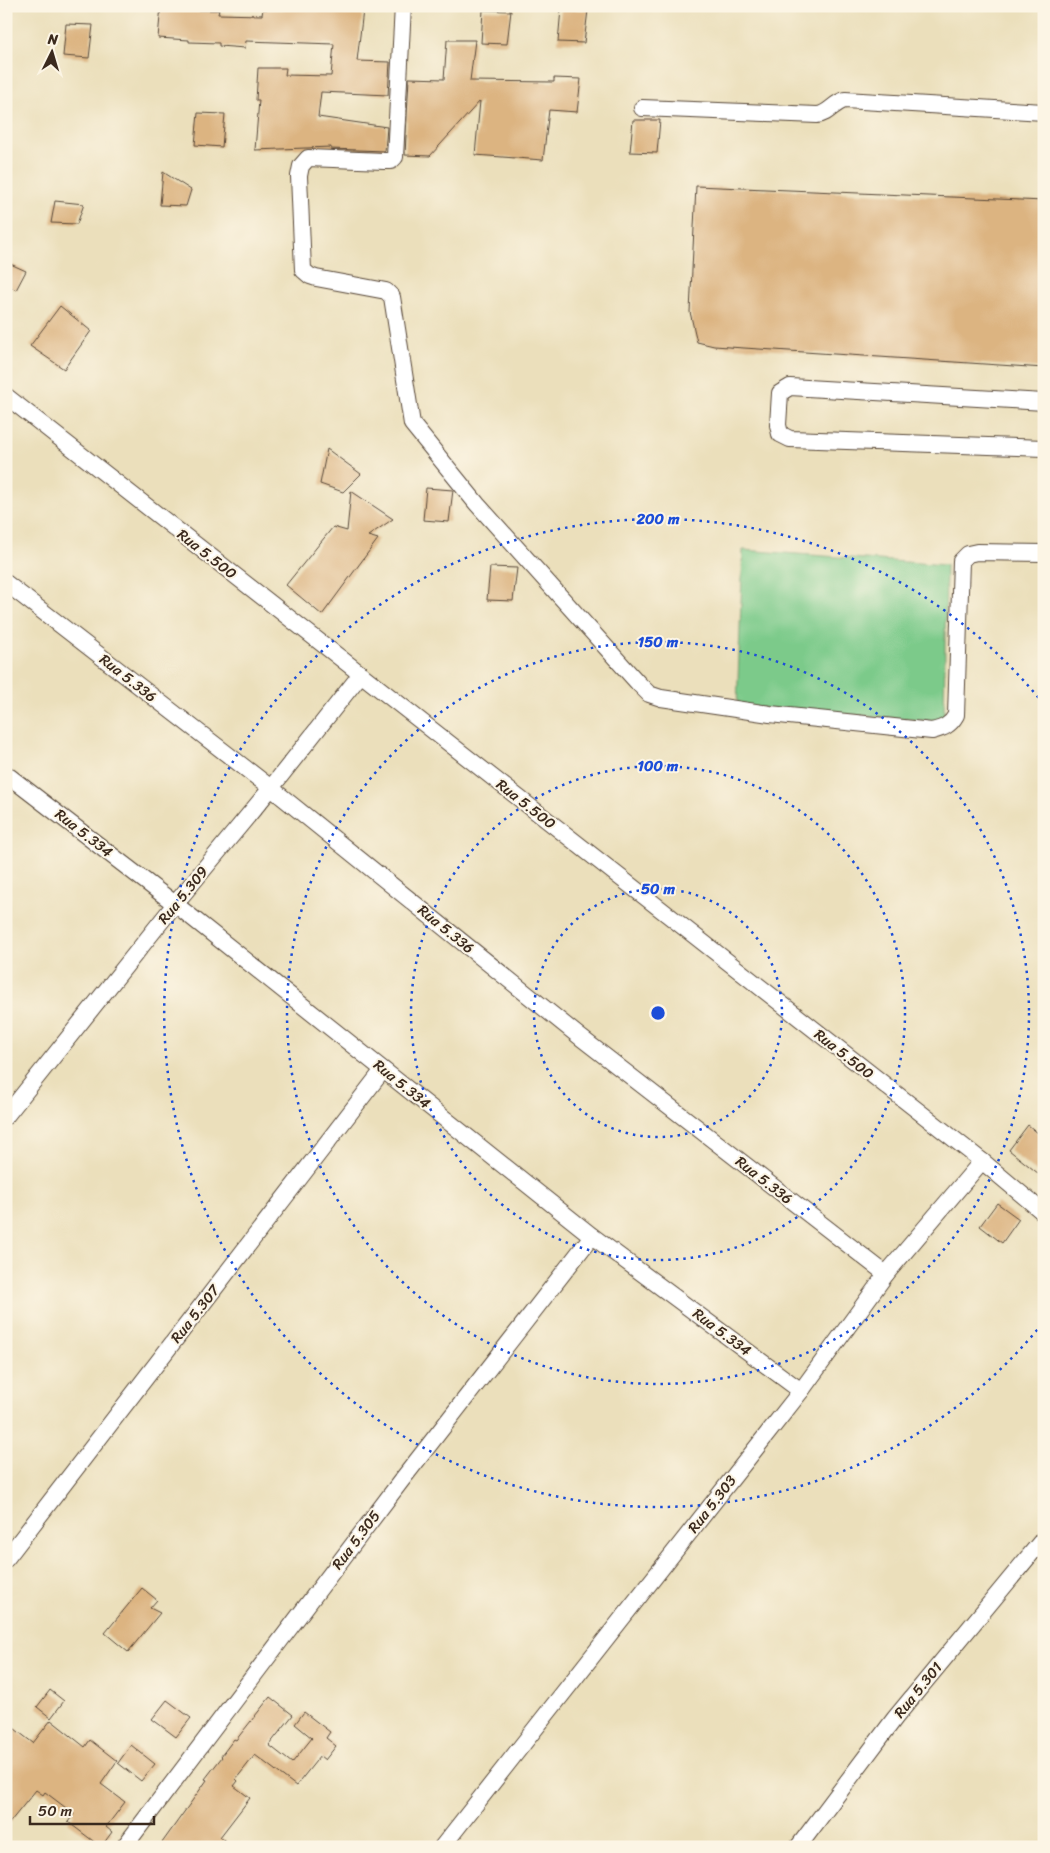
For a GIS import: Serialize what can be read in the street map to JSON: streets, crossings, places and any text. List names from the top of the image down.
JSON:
{
  "streets": {
    "street": [
      "Rua 5.500",
      "Rua 5.336",
      "Rua 5.334",
      "Rua 5.309",
      "Rua 5.307",
      "Rua 5.303",
      "Rua 5.305",
      "Rua 5.301"
    ]
  },
  "crossings": [
    ["Rua 5.500", "Rua 5.309"],
    ["Rua 5.500", "Rua 5.303"],
    ["Rua 5.336", "Rua 5.309"],
    ["Rua 5.336", "Rua 5.303"],
    ["Rua 5.334", "Rua 5.309"],
    ["Rua 5.334", "Rua 5.307"],
    ["Rua 5.334", "Rua 5.303"],
    ["Rua 5.334", "Rua 5.305"]
  ],
  "scale_bar": "50 m",
  "north": "top",
  "rings": [
    "200 m",
    "150 m",
    "100 m",
    "50 m"
  ]
}
